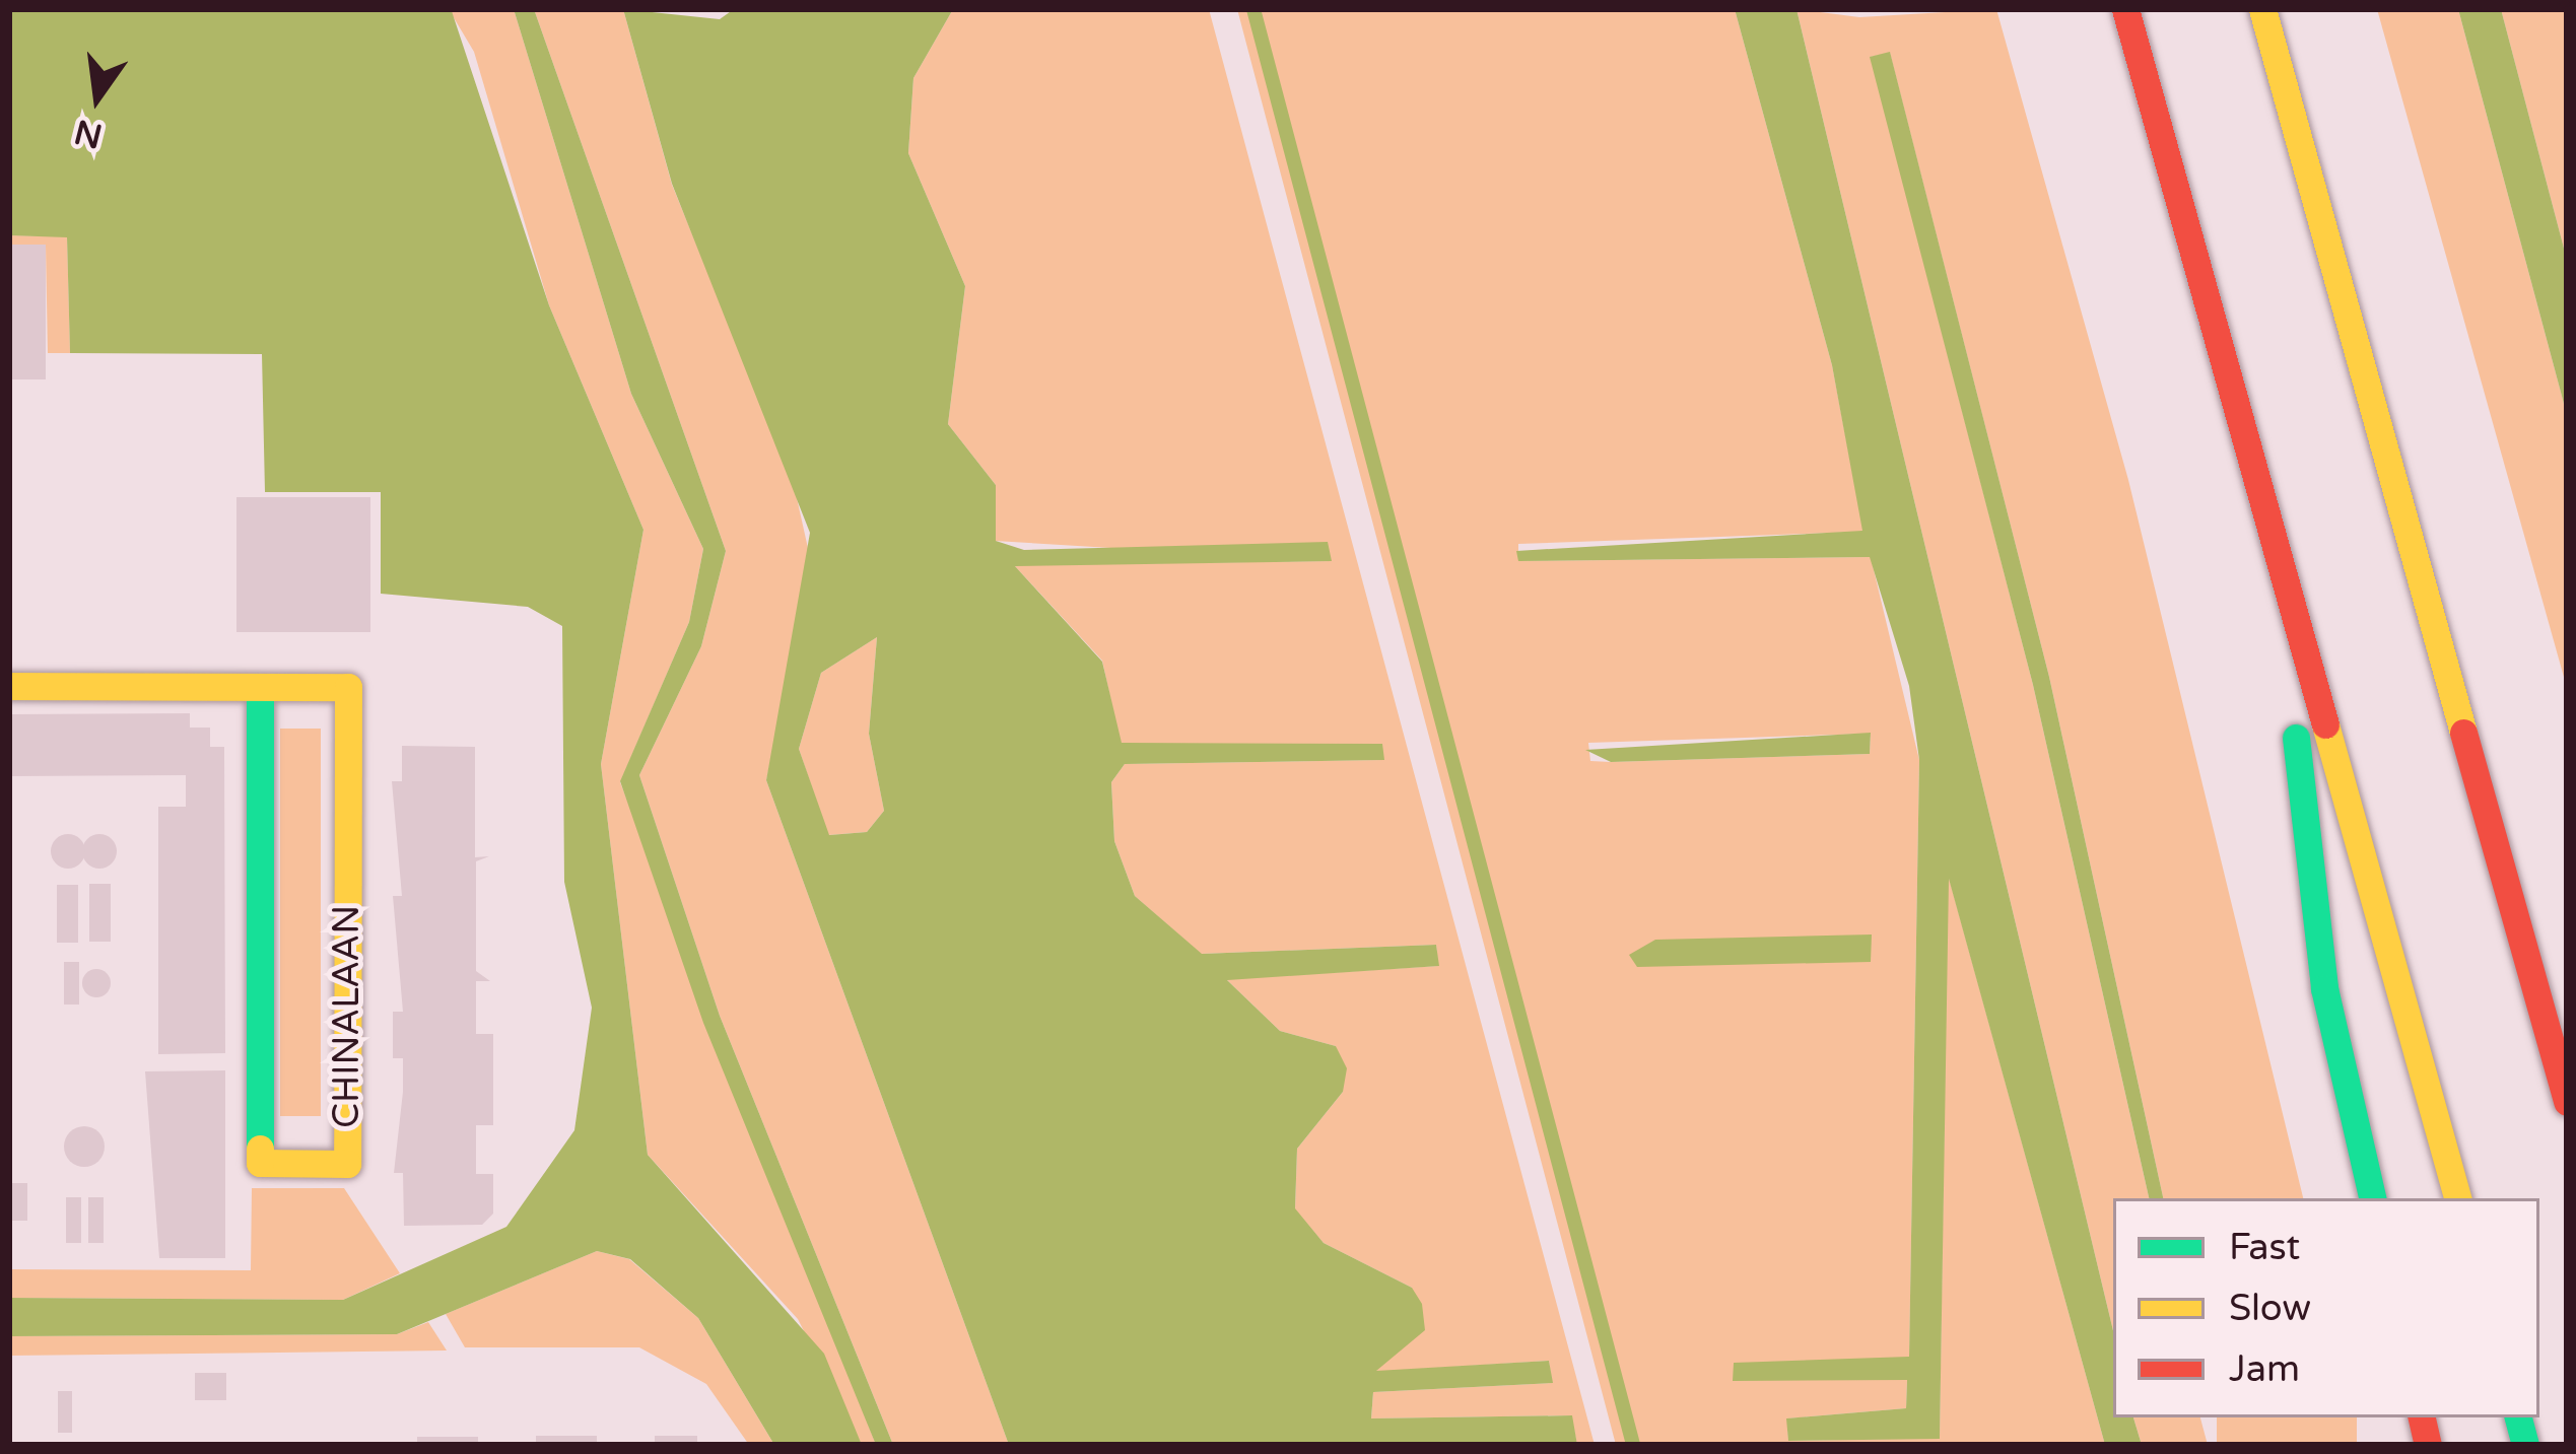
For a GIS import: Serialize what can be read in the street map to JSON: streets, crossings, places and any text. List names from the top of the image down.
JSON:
{
  "streets": {
    "main road": ["CHINALAAN"]
  },
  "legend": ["Fast", "Slow", "Jam"],
  "north": "bottom"
}
